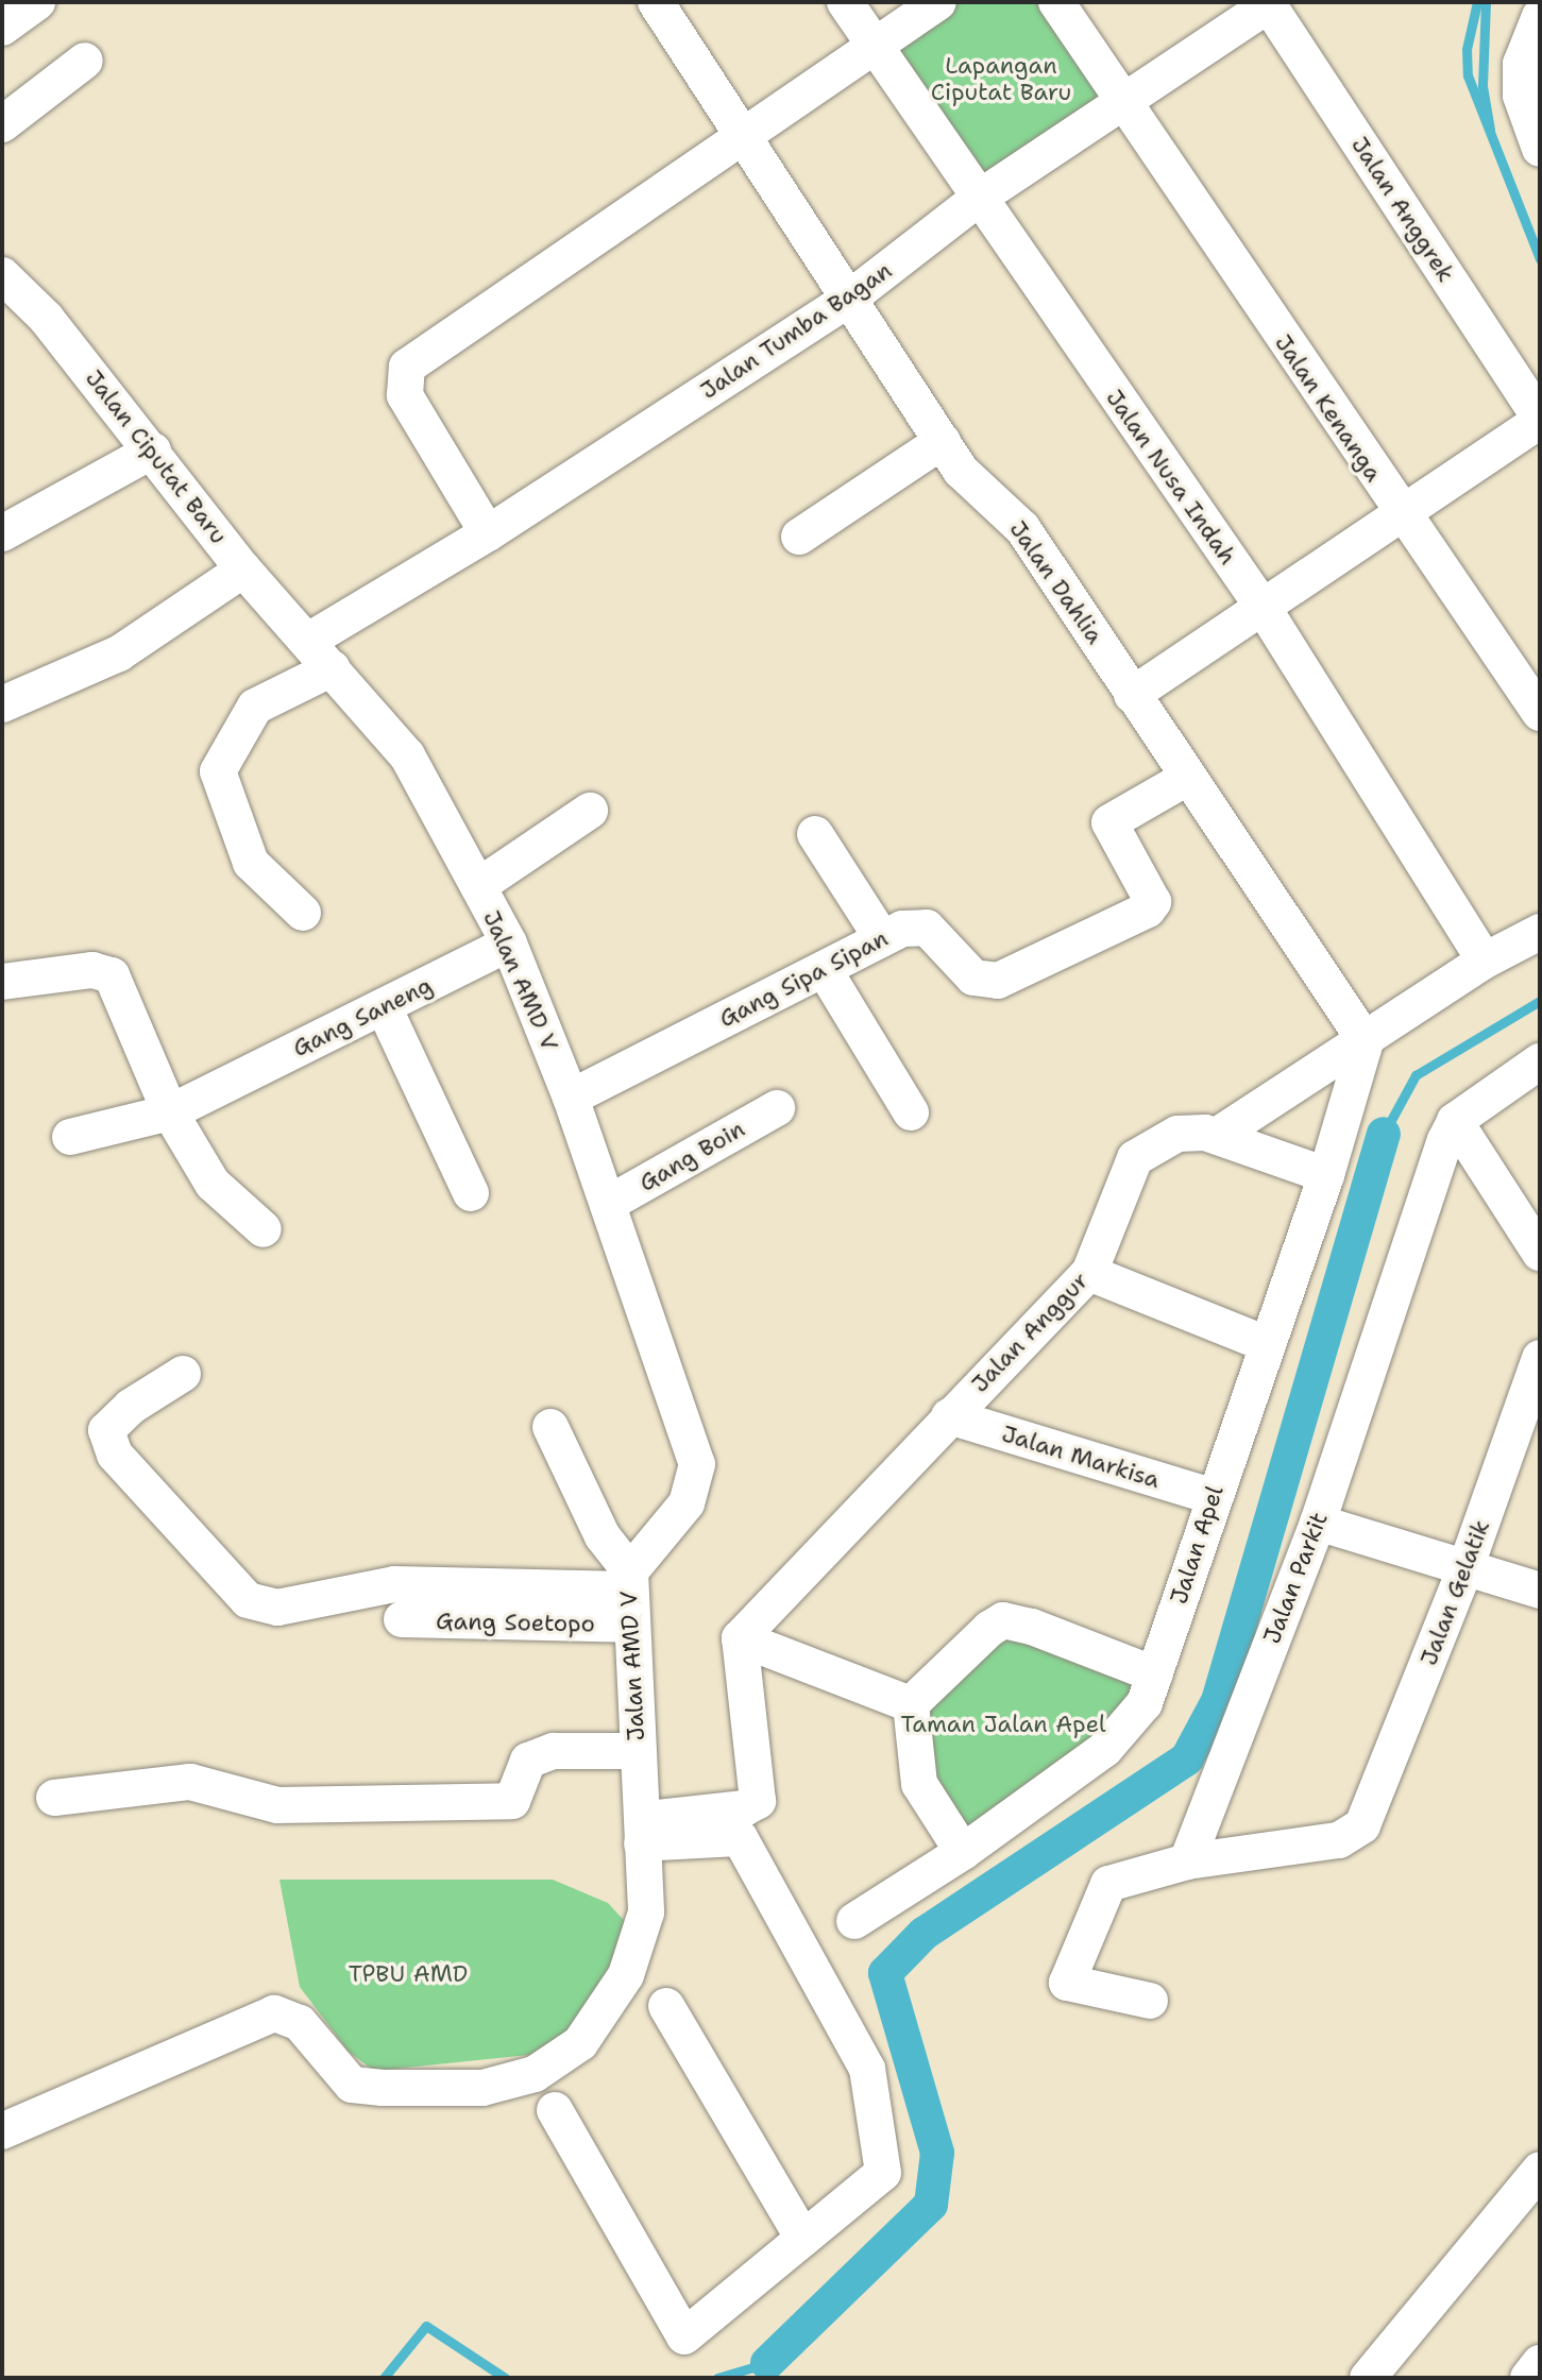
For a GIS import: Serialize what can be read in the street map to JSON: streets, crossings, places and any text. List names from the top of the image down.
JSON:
{
  "streets": {
    "street": [
      "Jalan Anggrek",
      "Jalan Tumba Bagan",
      "Jalan Kenanga",
      "Jalan Ciputat Baru",
      "Jalan Nusa Indah",
      "Jalan Dahlia",
      "Gang Sipa Sipan",
      "Jalan AMD V",
      "Gang Saneng",
      "Gang Boin",
      "Jalan Anggur",
      "Jalan Markisa",
      "Jalan Apel",
      "Jalan Parkit",
      "Jalan Gelatik",
      "Gang Soetopo"
    ]
  },
  "crossings": [
    ["Jalan Anggrek", "Jalan Tumba Bagan"],
    ["Jalan Tumba Bagan", "Jalan Kenanga"],
    ["Jalan Tumba Bagan", "Jalan Ciputat Baru"],
    ["Jalan Tumba Bagan", "Jalan Nusa Indah"],
    ["Jalan Tumba Bagan", "Jalan Dahlia"],
    ["Jalan Tumba Bagan", "Jalan AMD V"],
    ["Jalan Ciputat Baru", "Jalan AMD V"],
    ["Jalan Dahlia", "Gang Sipa Sipan"],
    ["Jalan Dahlia", "Jalan Apel"],
    ["Gang Sipa Sipan", "Jalan AMD V"],
    ["Jalan AMD V", "Gang Saneng"],
    ["Jalan AMD V", "Gang Boin"],
    ["Jalan AMD V", "Gang Soetopo"],
    ["Jalan Anggur", "Jalan Markisa"],
    ["Jalan Markisa", "Jalan Apel"],
    ["Jalan Parkit", "Jalan Gelatik"]
  ],
  "parks": ["Lapangan Ciputat Baru", "Taman Jalan Apel", "TPBU AMD"]
}
